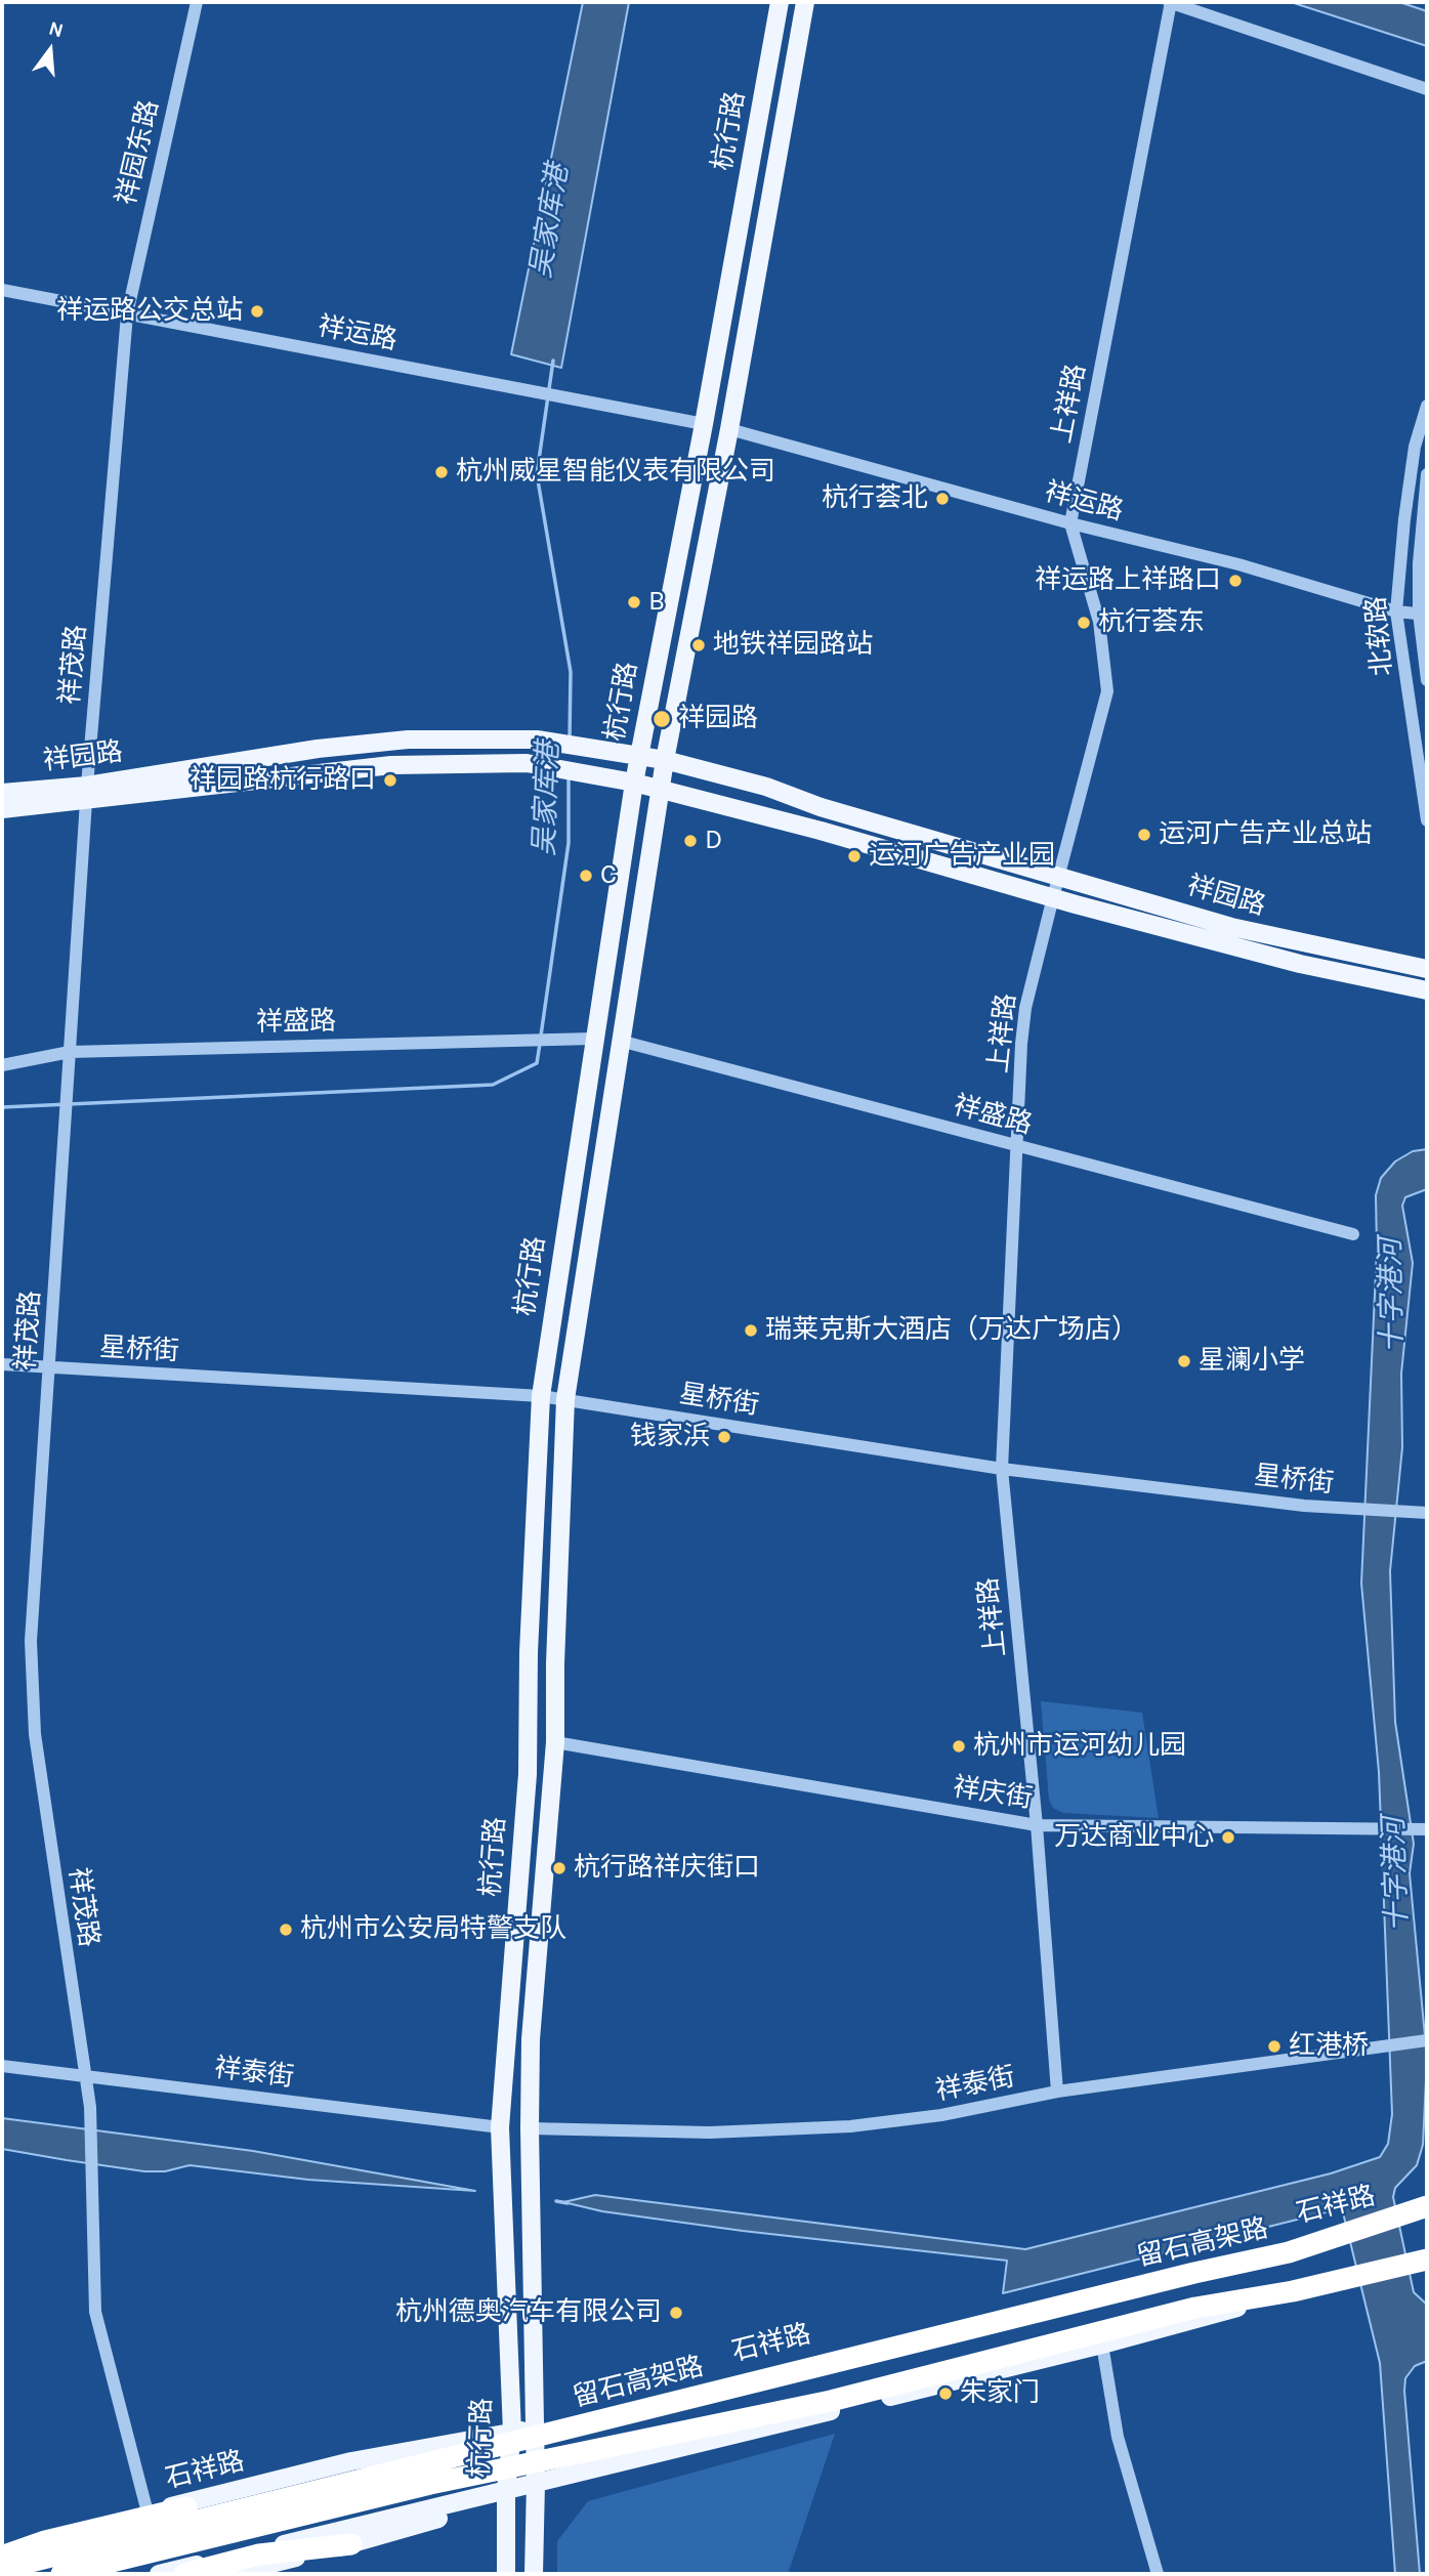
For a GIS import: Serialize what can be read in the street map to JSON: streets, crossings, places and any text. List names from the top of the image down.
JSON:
{
  "streets": {
    "highway": ["留石高架路"],
    "main road": ["杭行路", "祥园路", "石祥路"],
    "street": [
      "祥园东路",
      "祥运路",
      "上祥路",
      "北软路",
      "祥茂路",
      "祥盛路",
      "星桥街",
      "祥庆街",
      "祥泰街"
    ]
  },
  "crossings": [
    ["杭行路", "祥运路"],
    ["杭行路", "祥园路"],
    ["杭行路", "祥盛路"],
    ["杭行路", "星桥街"],
    ["杭行路", "祥庆街"],
    ["杭行路", "祥泰街"],
    ["杭行路", "石祥路"],
    ["祥园东路", "祥运路"],
    ["祥园东路", "祥茂路"],
    ["祥运路", "上祥路"],
    ["祥运路", "北软路"],
    ["祥运路", "祥茂路"],
    ["上祥路", "祥园路"],
    ["上祥路", "祥盛路"],
    ["上祥路", "星桥街"],
    ["上祥路", "祥庆街"],
    ["上祥路", "祥泰街"],
    ["祥茂路", "祥园路"],
    ["祥茂路", "祥盛路"],
    ["祥茂路", "星桥街"],
    ["祥茂路", "祥泰街"],
    ["祥茂路", "石祥路"],
    ["石祥路", "留石高架路"]
  ],
  "water": ["吴家库港", "十字港河"],
  "places": [
    "祥运路公交总站",
    "杭州威星智能仪表有限公司",
    "杭行荟北",
    "祥运路上祥路口",
    "B",
    "杭行荟东",
    "地铁祥园路站",
    "祥园路",
    "祥园路杭行路口",
    "运河广告产业总站",
    "D",
    "运河广告产业园",
    "C",
    "瑞莱克斯大酒店（万达广场店）",
    "星澜小学",
    "钱家浜",
    "杭州市运河幼儿园",
    "万达商业中心",
    "杭行路祥庆街口",
    "杭州市公安局特警支队",
    "红港桥",
    "杭州德奥汽车有限公司",
    "朱家门"
  ],
  "north": "top"
}
